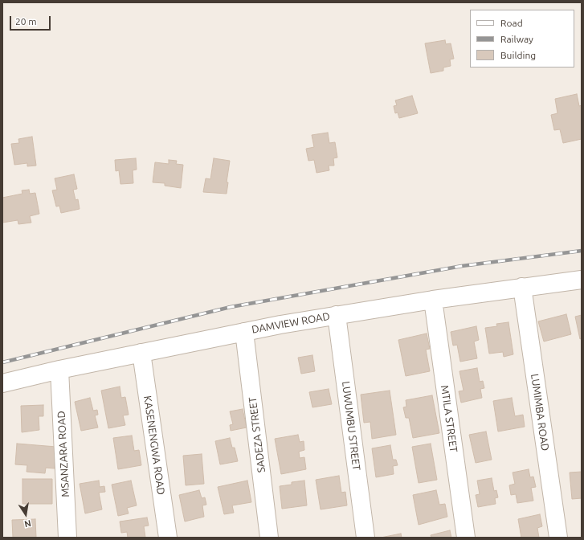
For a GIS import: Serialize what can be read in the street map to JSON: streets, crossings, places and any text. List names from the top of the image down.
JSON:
{
  "streets": {
    "street": [
      "DAMVIEW ROAD",
      "LUMIMBA ROAD",
      "MTILA STREET",
      "LUWUMBU STREET",
      "SADEZA STREET",
      "KASENENGWA ROAD",
      "MSANZARA ROAD"
    ]
  },
  "crossings": [
    ["DAMVIEW ROAD", "LUMIMBA ROAD"],
    ["DAMVIEW ROAD", "MTILA STREET"],
    ["DAMVIEW ROAD", "LUWUMBU STREET"],
    ["DAMVIEW ROAD", "SADEZA STREET"],
    ["DAMVIEW ROAD", "KASENENGWA ROAD"],
    ["DAMVIEW ROAD", "MSANZARA ROAD"]
  ],
  "legend": ["Road", "Railway", "Building"],
  "scale_bar": "20 m",
  "north": "bottom"
}
